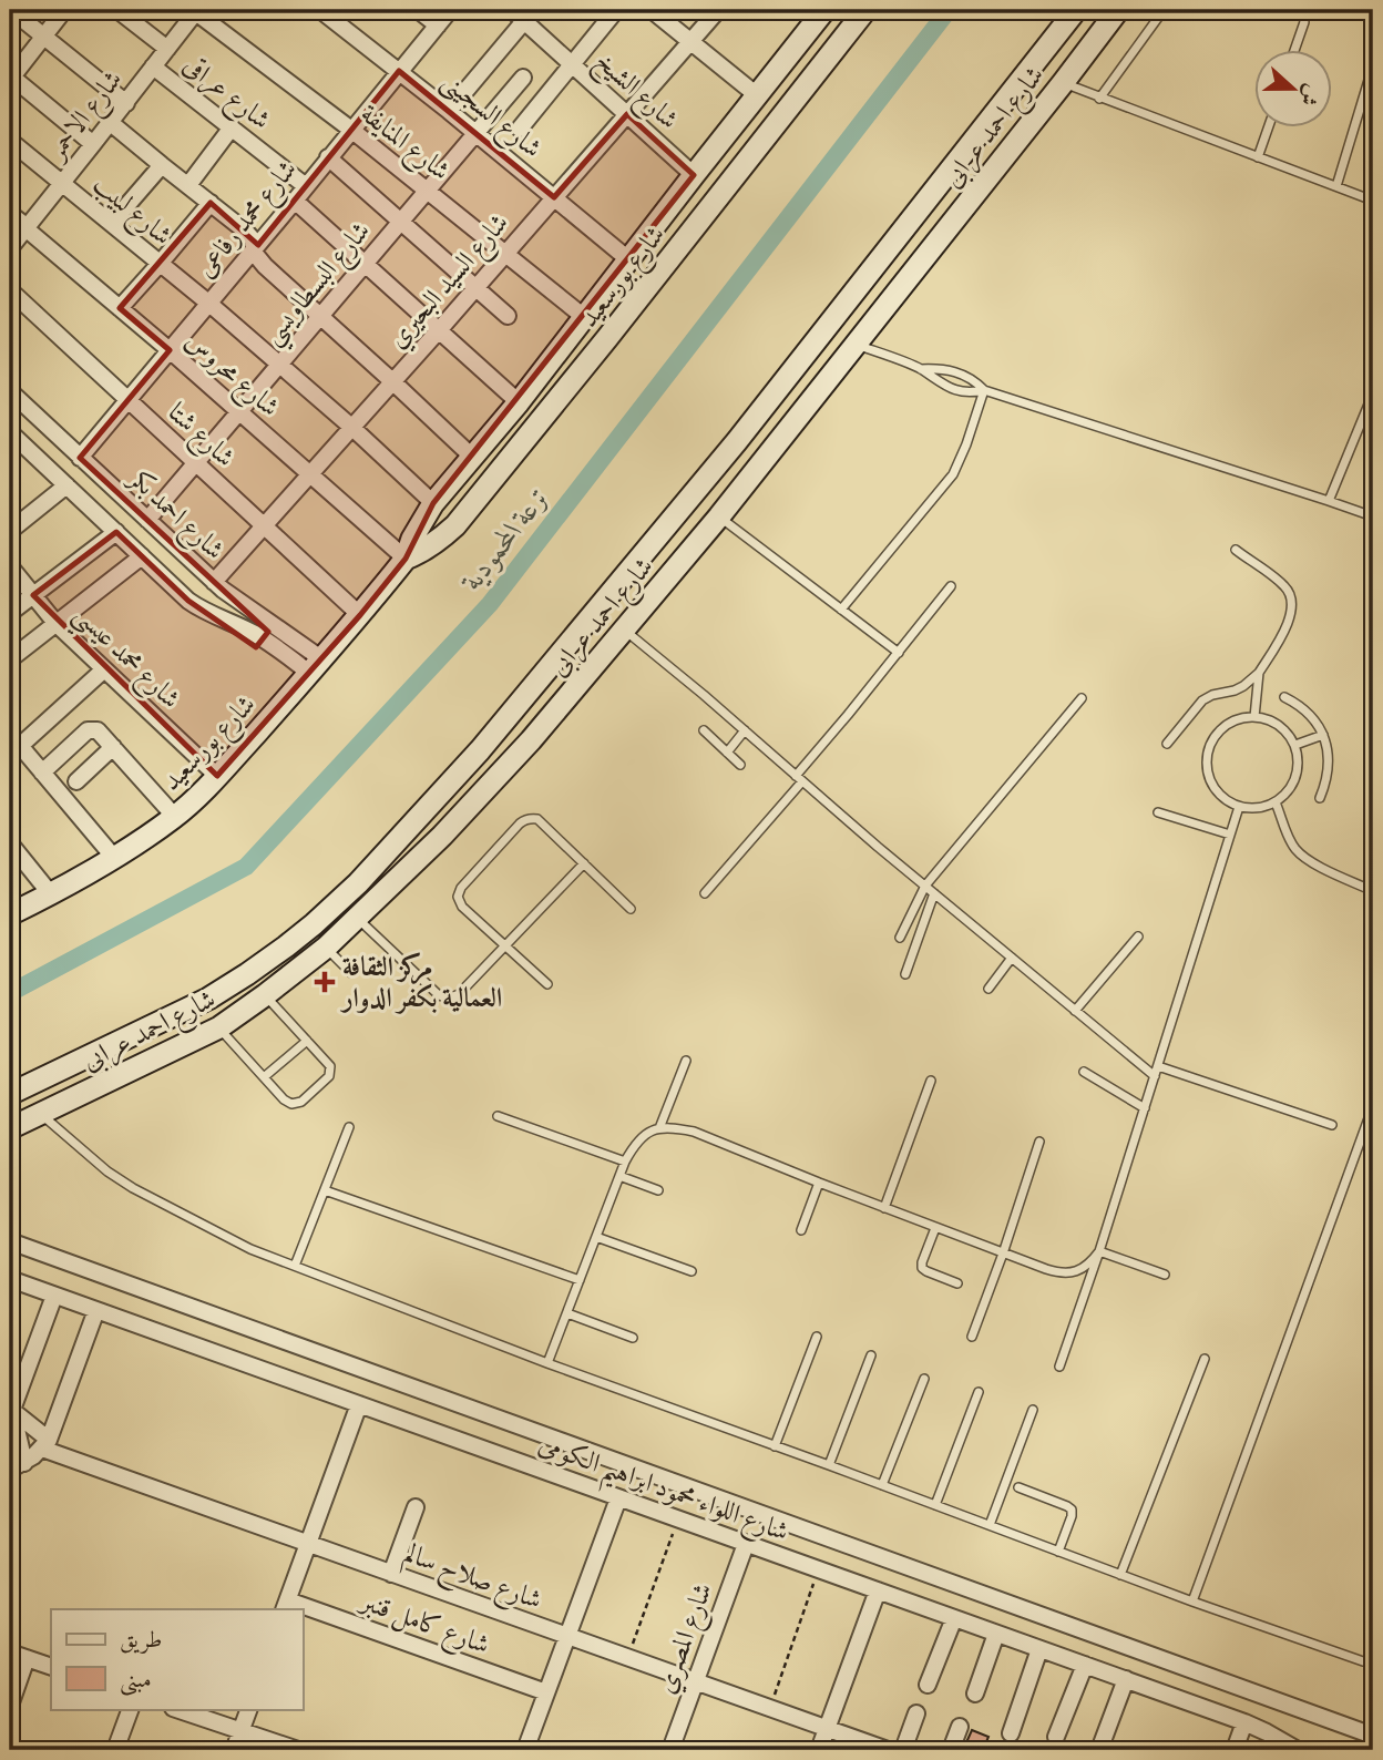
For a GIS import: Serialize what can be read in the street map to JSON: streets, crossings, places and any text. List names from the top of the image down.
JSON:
{
  "streets": {
    "main road": ["شارع احمد عرابى", "شارع بورسعيد"],
    "street": [
      "شارع الشيخ",
      "شارع عراقى",
      "شارع الاحمر",
      "شارع السجينى",
      "شارع المنايفة",
      "شارع لبيب",
      "شارع محمد رفاعى",
      "شارع السيد البحيري",
      "شارع البسطاويسي",
      "شارع محروس",
      "شارع شتا",
      "شارع احمد بكر",
      "شارع محمد عيسي",
      "شارع اللواء محمود ابراهيم الكومى",
      "شارع صلاح سالم",
      "شارع كامل قنبر",
      "شارع المصري"
    ]
  },
  "crossings": [
    ["شارع الشيخ", "شارع بورسعيد"],
    ["شارع الشيخ", "شارع السيد البحيري"],
    ["شارع عراقى", "شارع الاحمر"],
    ["شارع عراقى", "شارع محمد رفاعى"],
    ["شارع الاحمر", "شارع المنايفة"],
    ["شارع الاحمر", "شارع لبيب"],
    ["شارع الاحمر", "شارع محروس"],
    ["شارع السجينى", "شارع محمد رفاعى"],
    ["شارع السجينى", "شارع بورسعيد"],
    ["شارع السجينى", "شارع السيد البحيري"],
    ["شارع السجينى", "شارع البسطاويسي"],
    ["شارع المنايفة", "شارع محمد رفاعى"],
    ["شارع المنايفة", "شارع بورسعيد"],
    ["شارع المنايفة", "شارع السيد البحيري"],
    ["شارع المنايفة", "شارع البسطاويسي"],
    ["شارع لبيب", "شارع محمد رفاعى"],
    ["شارع لبيب", "شارع بورسعيد"],
    ["شارع لبيب", "شارع السيد البحيري"],
    ["شارع لبيب", "شارع البسطاويسي"],
    ["شارع محمد رفاعى", "شارع محروس"],
    ["شارع محمد رفاعى", "شارع شتا"],
    ["شارع محمد رفاعى", "شارع احمد بكر"],
    ["شارع بورسعيد", "شارع محروس"],
    ["شارع بورسعيد", "شارع شتا"],
    ["شارع بورسعيد", "شارع احمد بكر"],
    ["شارع بورسعيد", "شارع محمد عيسي"],
    ["شارع السيد البحيري", "شارع محروس"],
    ["شارع السيد البحيري", "شارع شتا"],
    ["شارع السيد البحيري", "شارع احمد بكر"],
    ["شارع البسطاويسي", "شارع محروس"],
    ["شارع البسطاويسي", "شارع شتا"],
    ["شارع البسطاويسي", "شارع احمد بكر"],
    ["شارع اللواء محمود ابراهيم الكومى", "شارع المصري"],
    ["شارع صلاح سالم", "شارع المصري"]
  ],
  "water": ["ترعة المحمودية"],
  "places": {
    "health": ["مركز الثقافة العمالية بكفر الدوار"]
  },
  "legend": ["طريق", "مبنى"],
  "north": "right"
}
